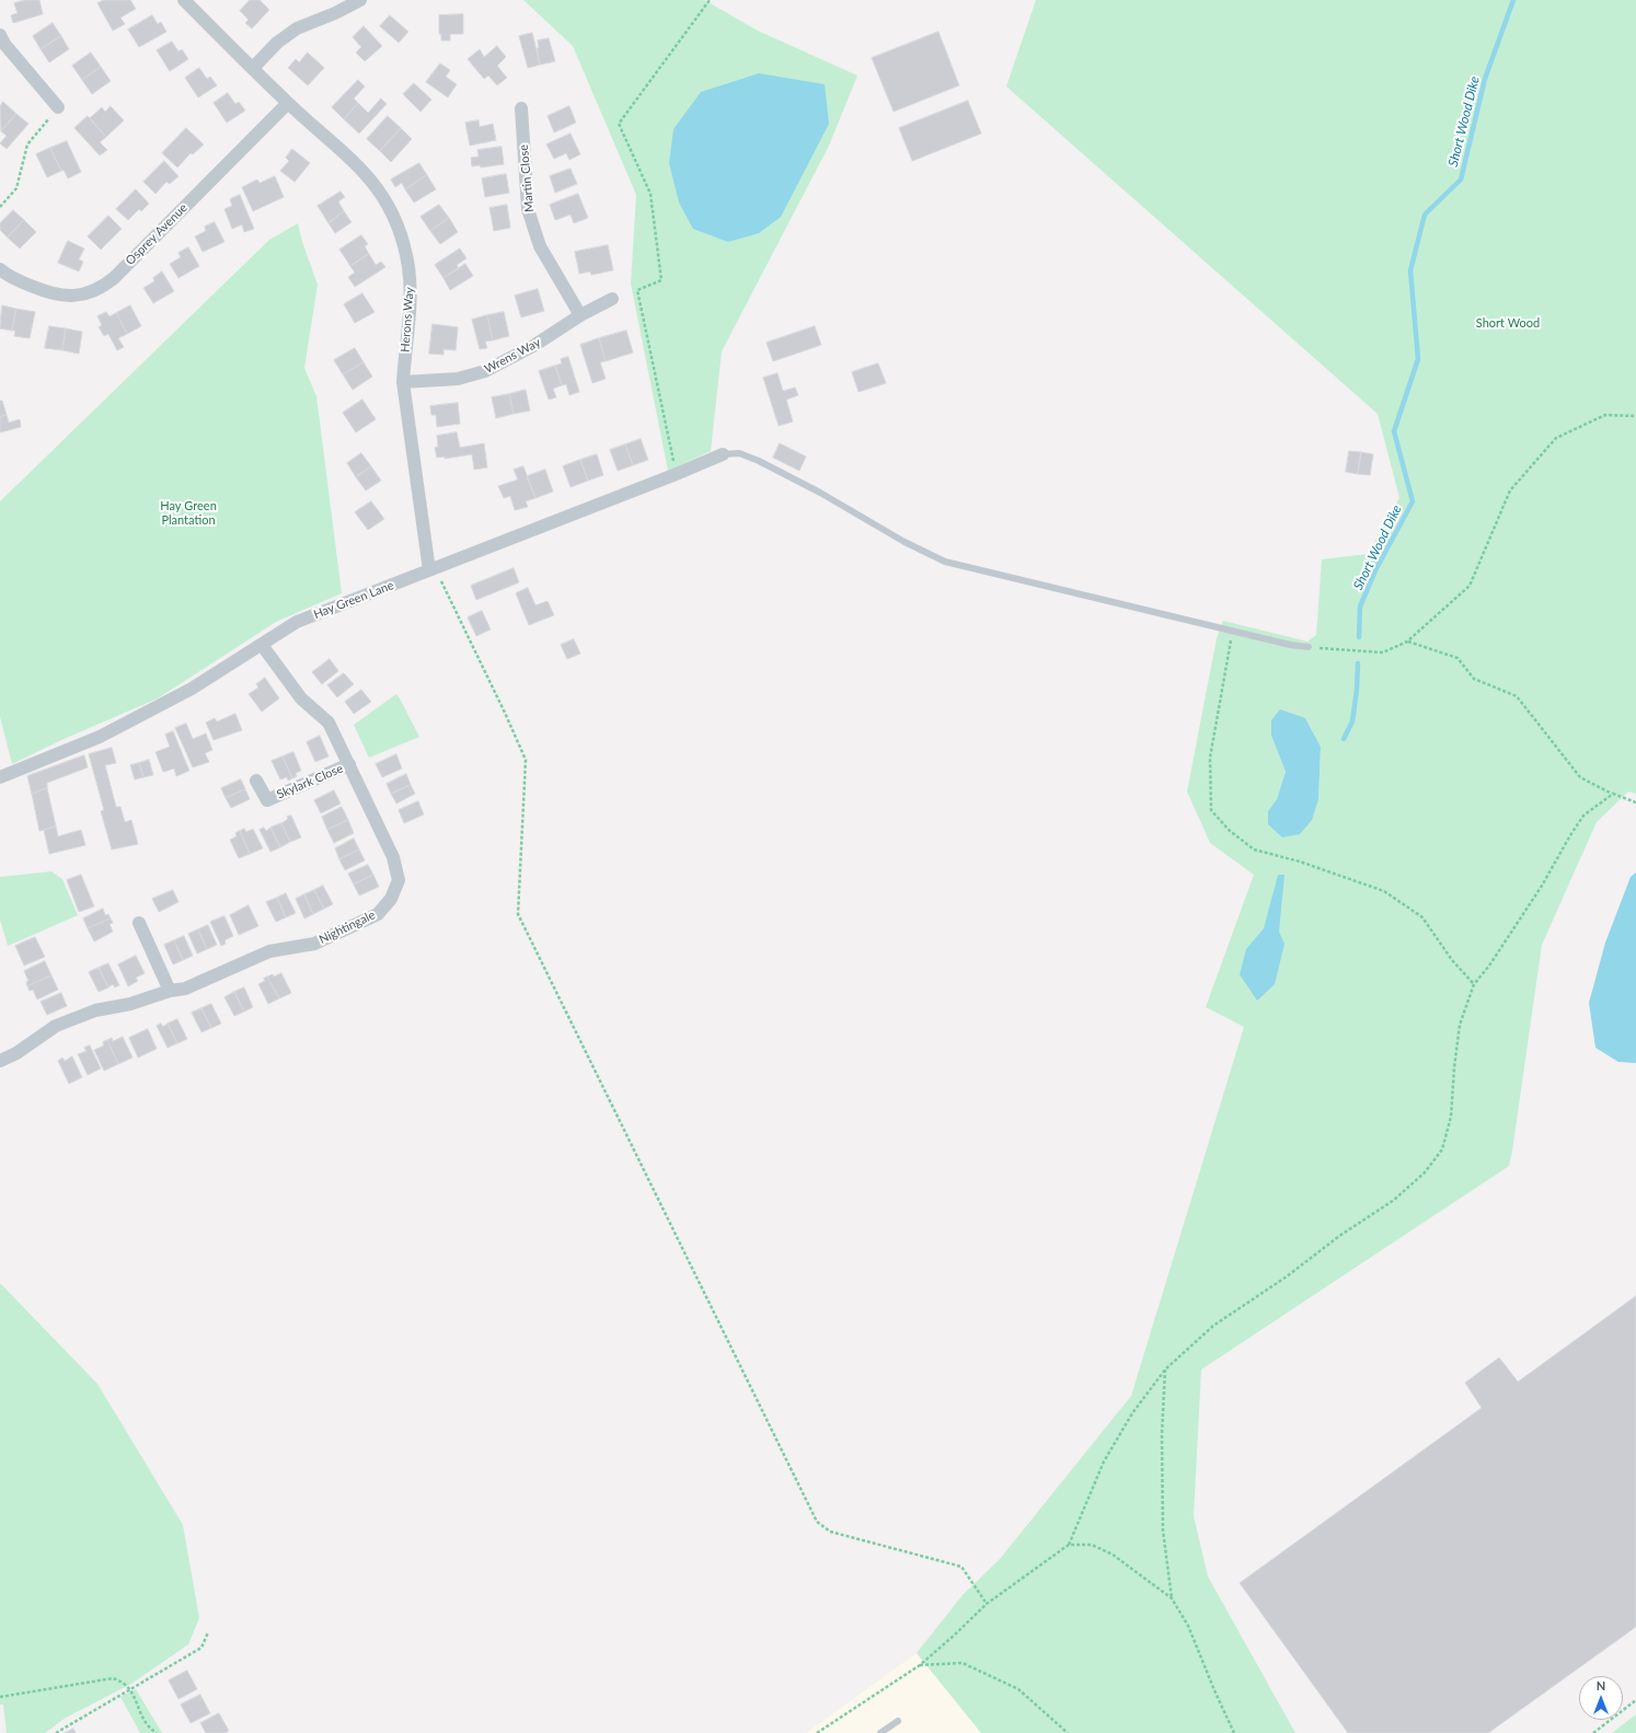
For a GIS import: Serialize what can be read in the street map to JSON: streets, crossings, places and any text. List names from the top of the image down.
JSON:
{
  "streets": {
    "street": [
      "Martin Close",
      "Osprey Avenue",
      "Herons Way",
      "Wrens Way",
      "Hay Green Lane",
      "Skylark Close",
      "Nightingale"
    ]
  },
  "crossings": [
    ["Martin Close", "Wrens Way"],
    ["Osprey Avenue", "Herons Way"],
    ["Herons Way", "Wrens Way"],
    ["Herons Way", "Hay Green Lane"],
    ["Hay Green Lane", "Nightingale"],
    ["Skylark Close", "Nightingale"]
  ],
  "water": ["Short Wood Dike"],
  "parks": ["Short Wood", "Hay Green Plantation"],
  "north": "top"
}
